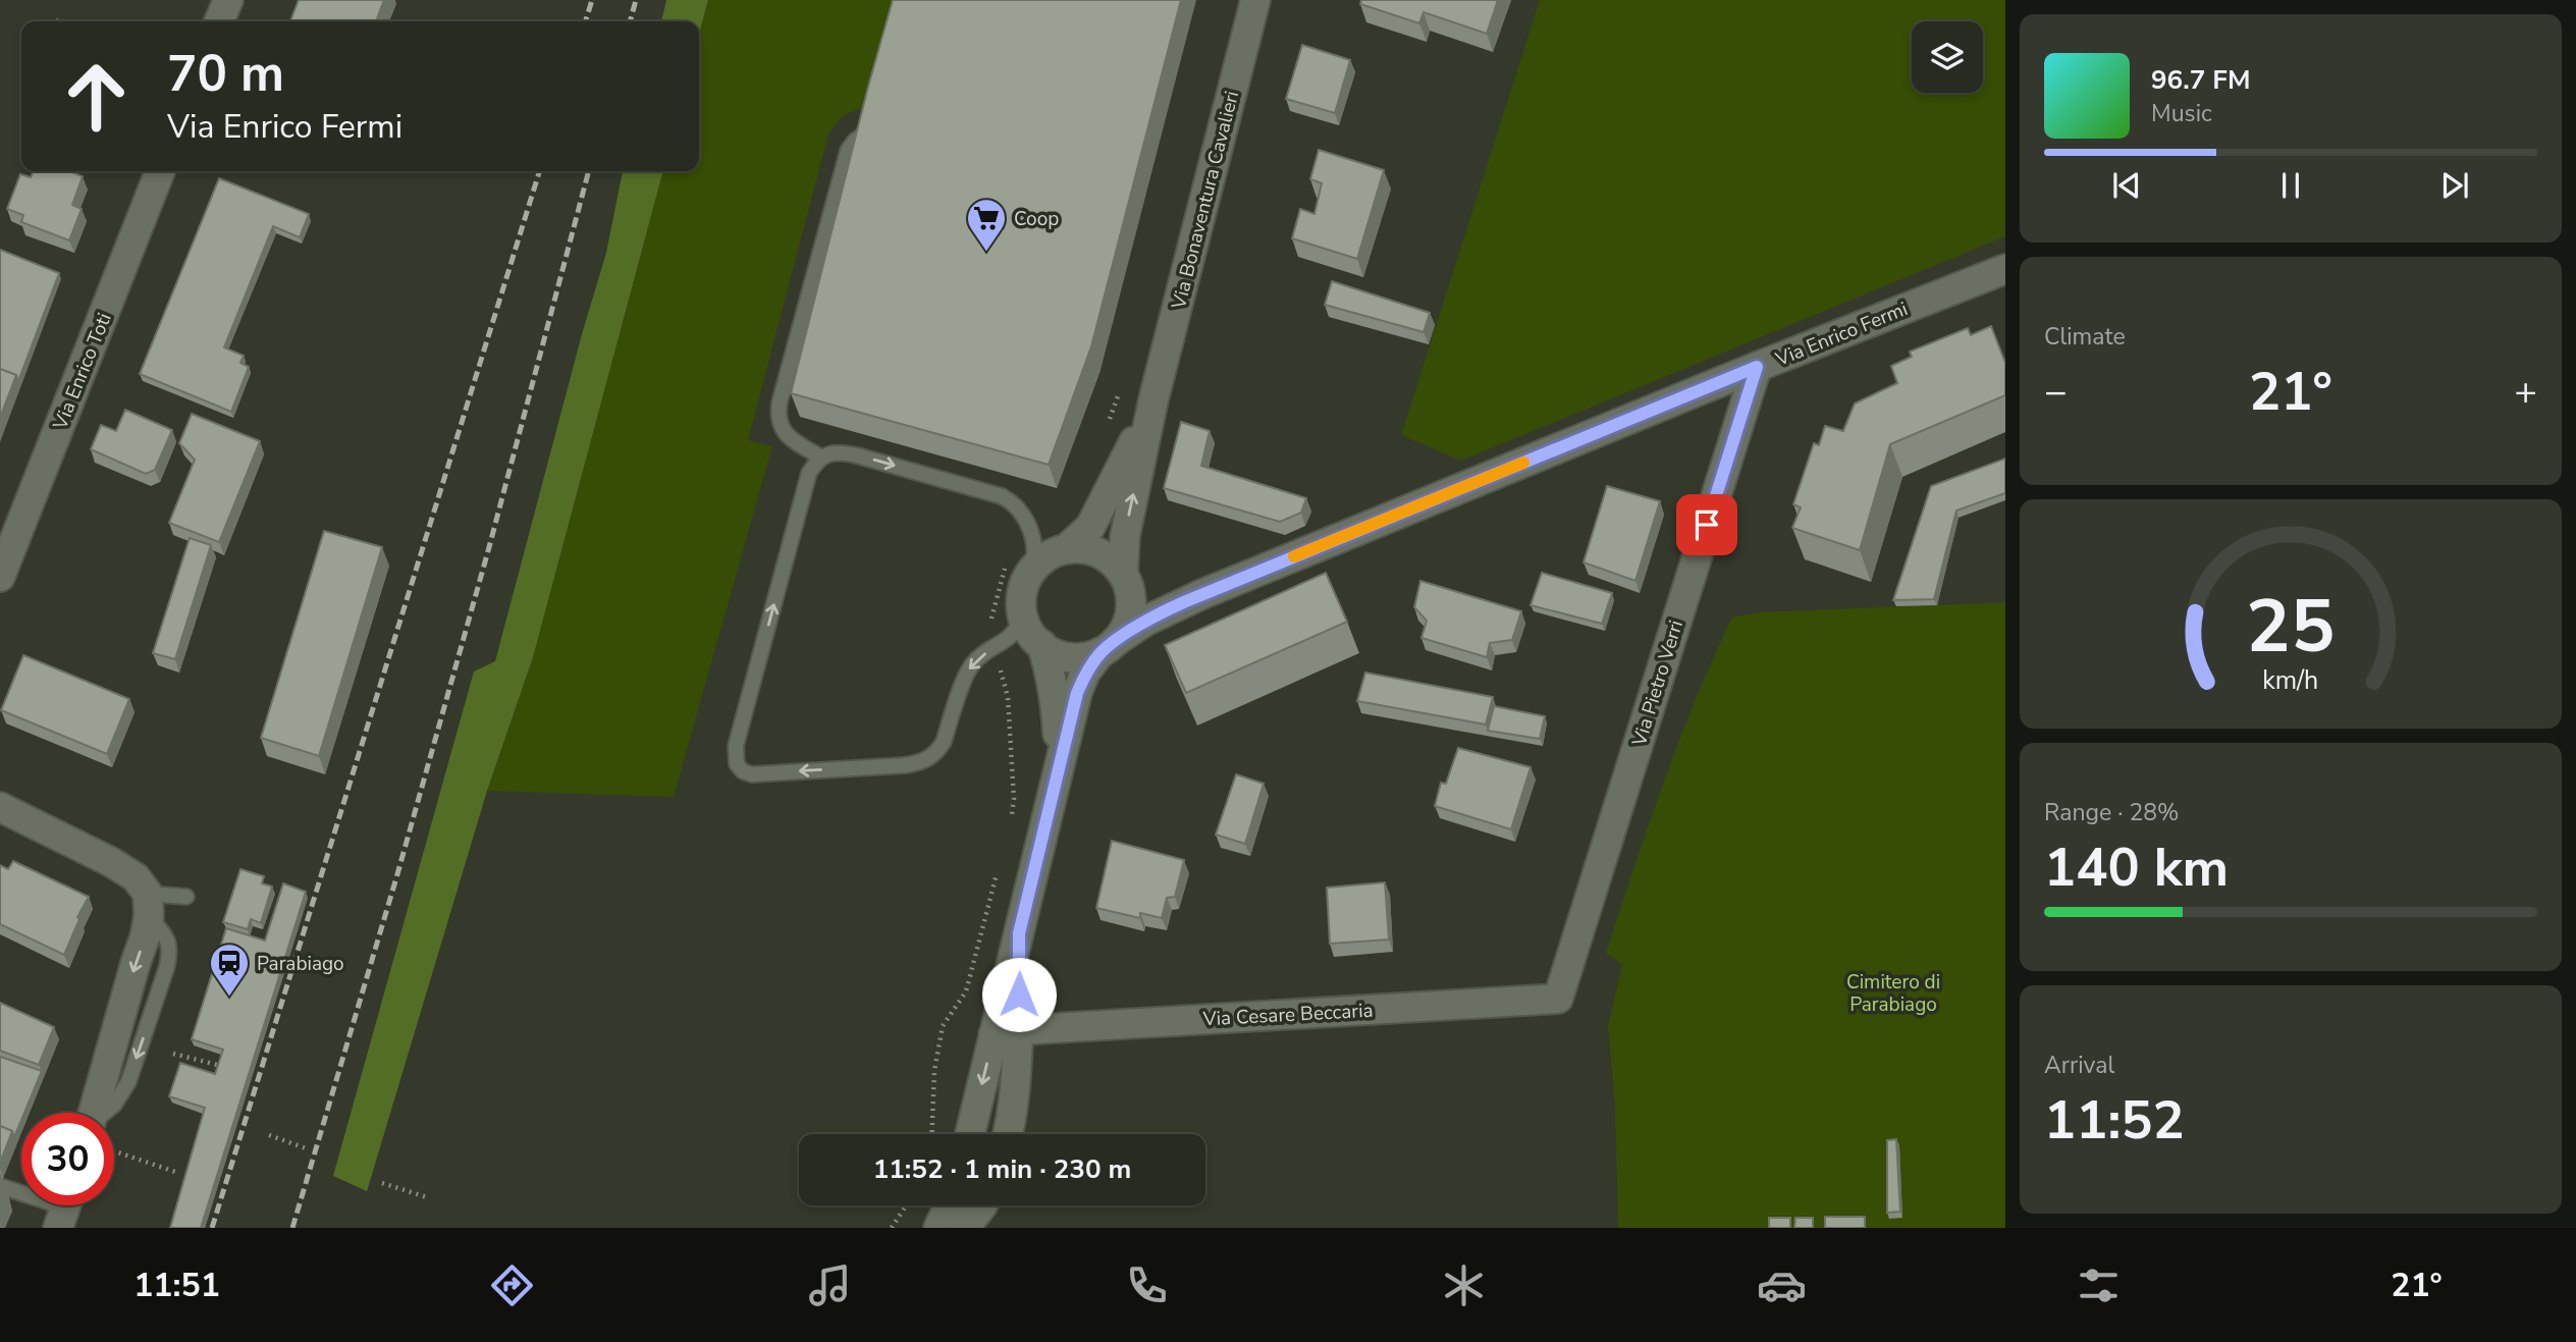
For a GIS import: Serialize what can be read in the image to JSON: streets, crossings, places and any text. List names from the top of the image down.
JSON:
{
  "streets": {
    "street": [
      "Via Bonaventura Cavalieri",
      "Via Enrico Fermi",
      "Via Enrico Toti",
      "Via Pietro Verri",
      "Via Cesare Beccaria"
    ]
  },
  "crossings": [
    ["Via Bonaventura Cavalieri", "Via Enrico Fermi"],
    ["Via Bonaventura Cavalieri", "Via Cesare Beccaria"],
    ["Via Enrico Fermi", "Via Pietro Verri"],
    ["Via Pietro Verri", "Via Cesare Beccaria"]
  ],
  "parks": ["Cimitero di Parabiago"],
  "places": {
    "supermarket": ["Coop"],
    "station": ["Parabiago"]
  },
  "page": {
    "turn": ["70 m", "Via Enrico Fermi"],
    "song": ["96.7 FM", "Music"],
    "tile": [
      "Climate",
      ["Range · 28%", "140 km"],
      ["Arrival", "11:52"]
    ],
    "heat": ["−", "21°", "+"],
    "limit": "30",
    "trip": "11:52 · 1 min · 230 m",
    "tabs": ["11:51", "21°"],
    "gauge": ["25", "km/h"]
  }
}
